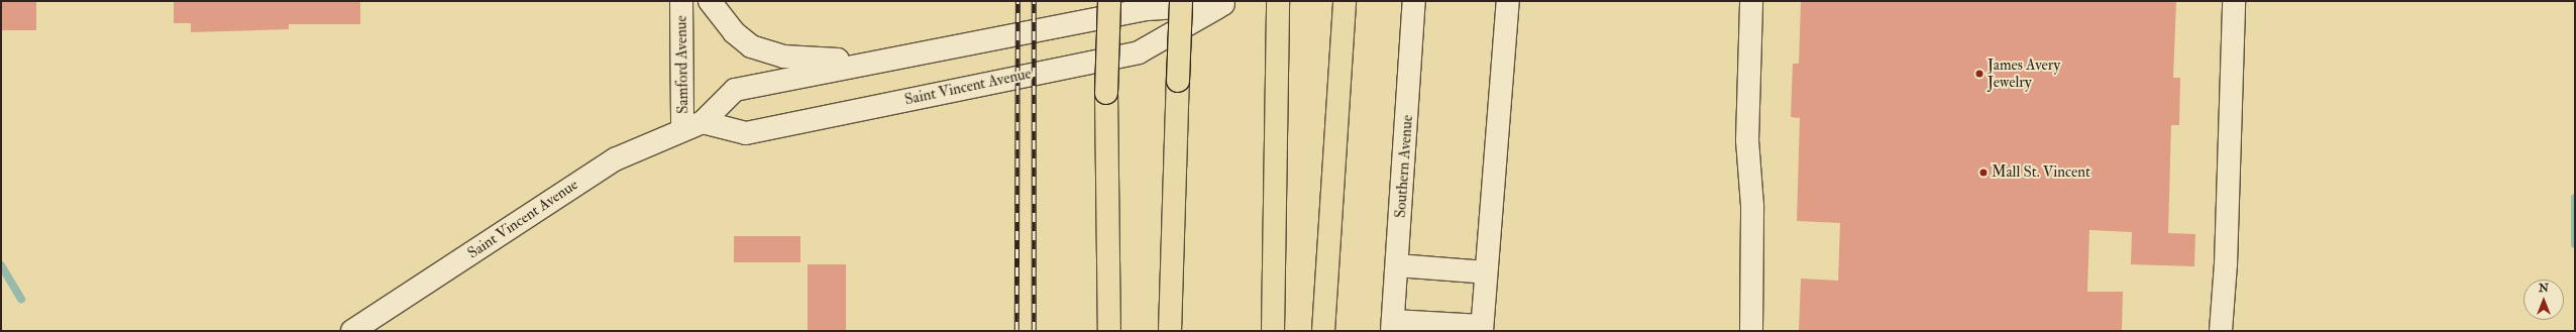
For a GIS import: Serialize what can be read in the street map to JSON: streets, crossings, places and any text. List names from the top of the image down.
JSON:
{
  "streets": {
    "street": ["Samford Avenue", "Saint Vincent Avenue", "Southern Avenue"]
  },
  "crossings": [
    ["Samford Avenue", "Saint Vincent Avenue"]
  ],
  "places": ["James Avery Jewelry", "Mall St. Vincent"],
  "north": "top"
}
